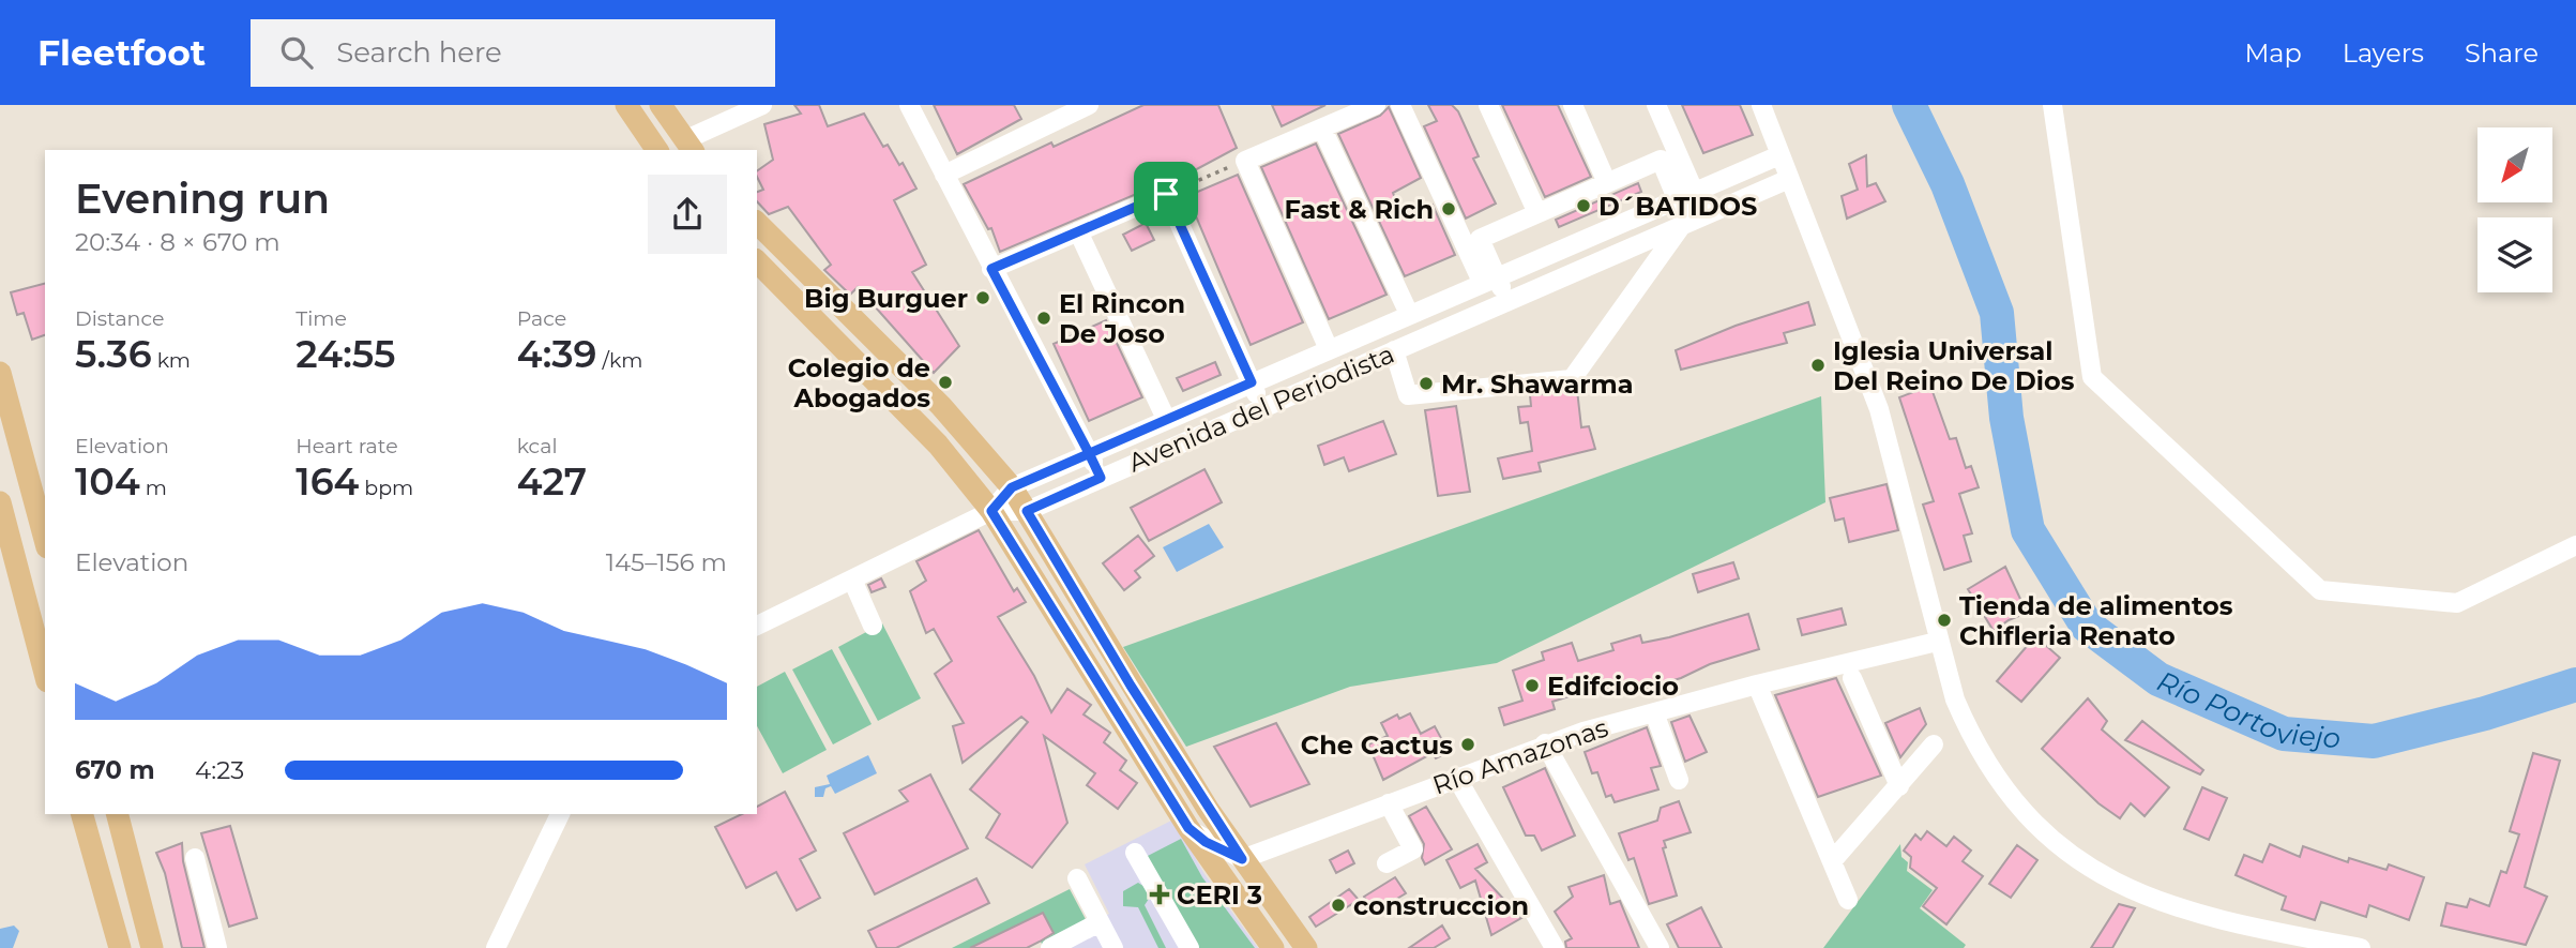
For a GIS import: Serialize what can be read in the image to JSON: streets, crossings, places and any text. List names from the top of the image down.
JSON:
{
  "streets": {
    "street": ["Avenida del Periodista", "Río Amazonas"]
  },
  "water": ["Río Portoviejo"],
  "places": {
    "other": [
      "D´BATIDOS",
      "Fast & Rich",
      "Big Burguer",
      "El Rincon De Joso",
      "Iglesia Universal Del Reino De Dios",
      "Colegio de Abogados",
      "Mr. Shawarma",
      "Tienda de alimentos Chifleria Renato",
      "Edifciocio",
      "Che Cactus",
      "construccion"
    ],
    "health": ["CERI 3"]
  },
  "north": "bottom left",
  "page": {
    "header": "Fleetfoot",
    "search": "Search here",
    "nav": ["Map", "Layers", "Share"],
    "heading": ["Evening run", "20:34 · 8 × 670 m"],
    "stats": [
      ["Distance", "5.36 km"],
      ["Time", "24:55"],
      ["Pace", "4:39 /km"],
      ["Elevation", "104 m"],
      ["Heart rate", "164 bpm"],
      ["kcal", "427"]
    ],
    "chart": ["Elevation", "145–156 m"],
    "list": [
      {
        "name": "670 m",
        "note": "4:23"
      }
    ]
  }
}
